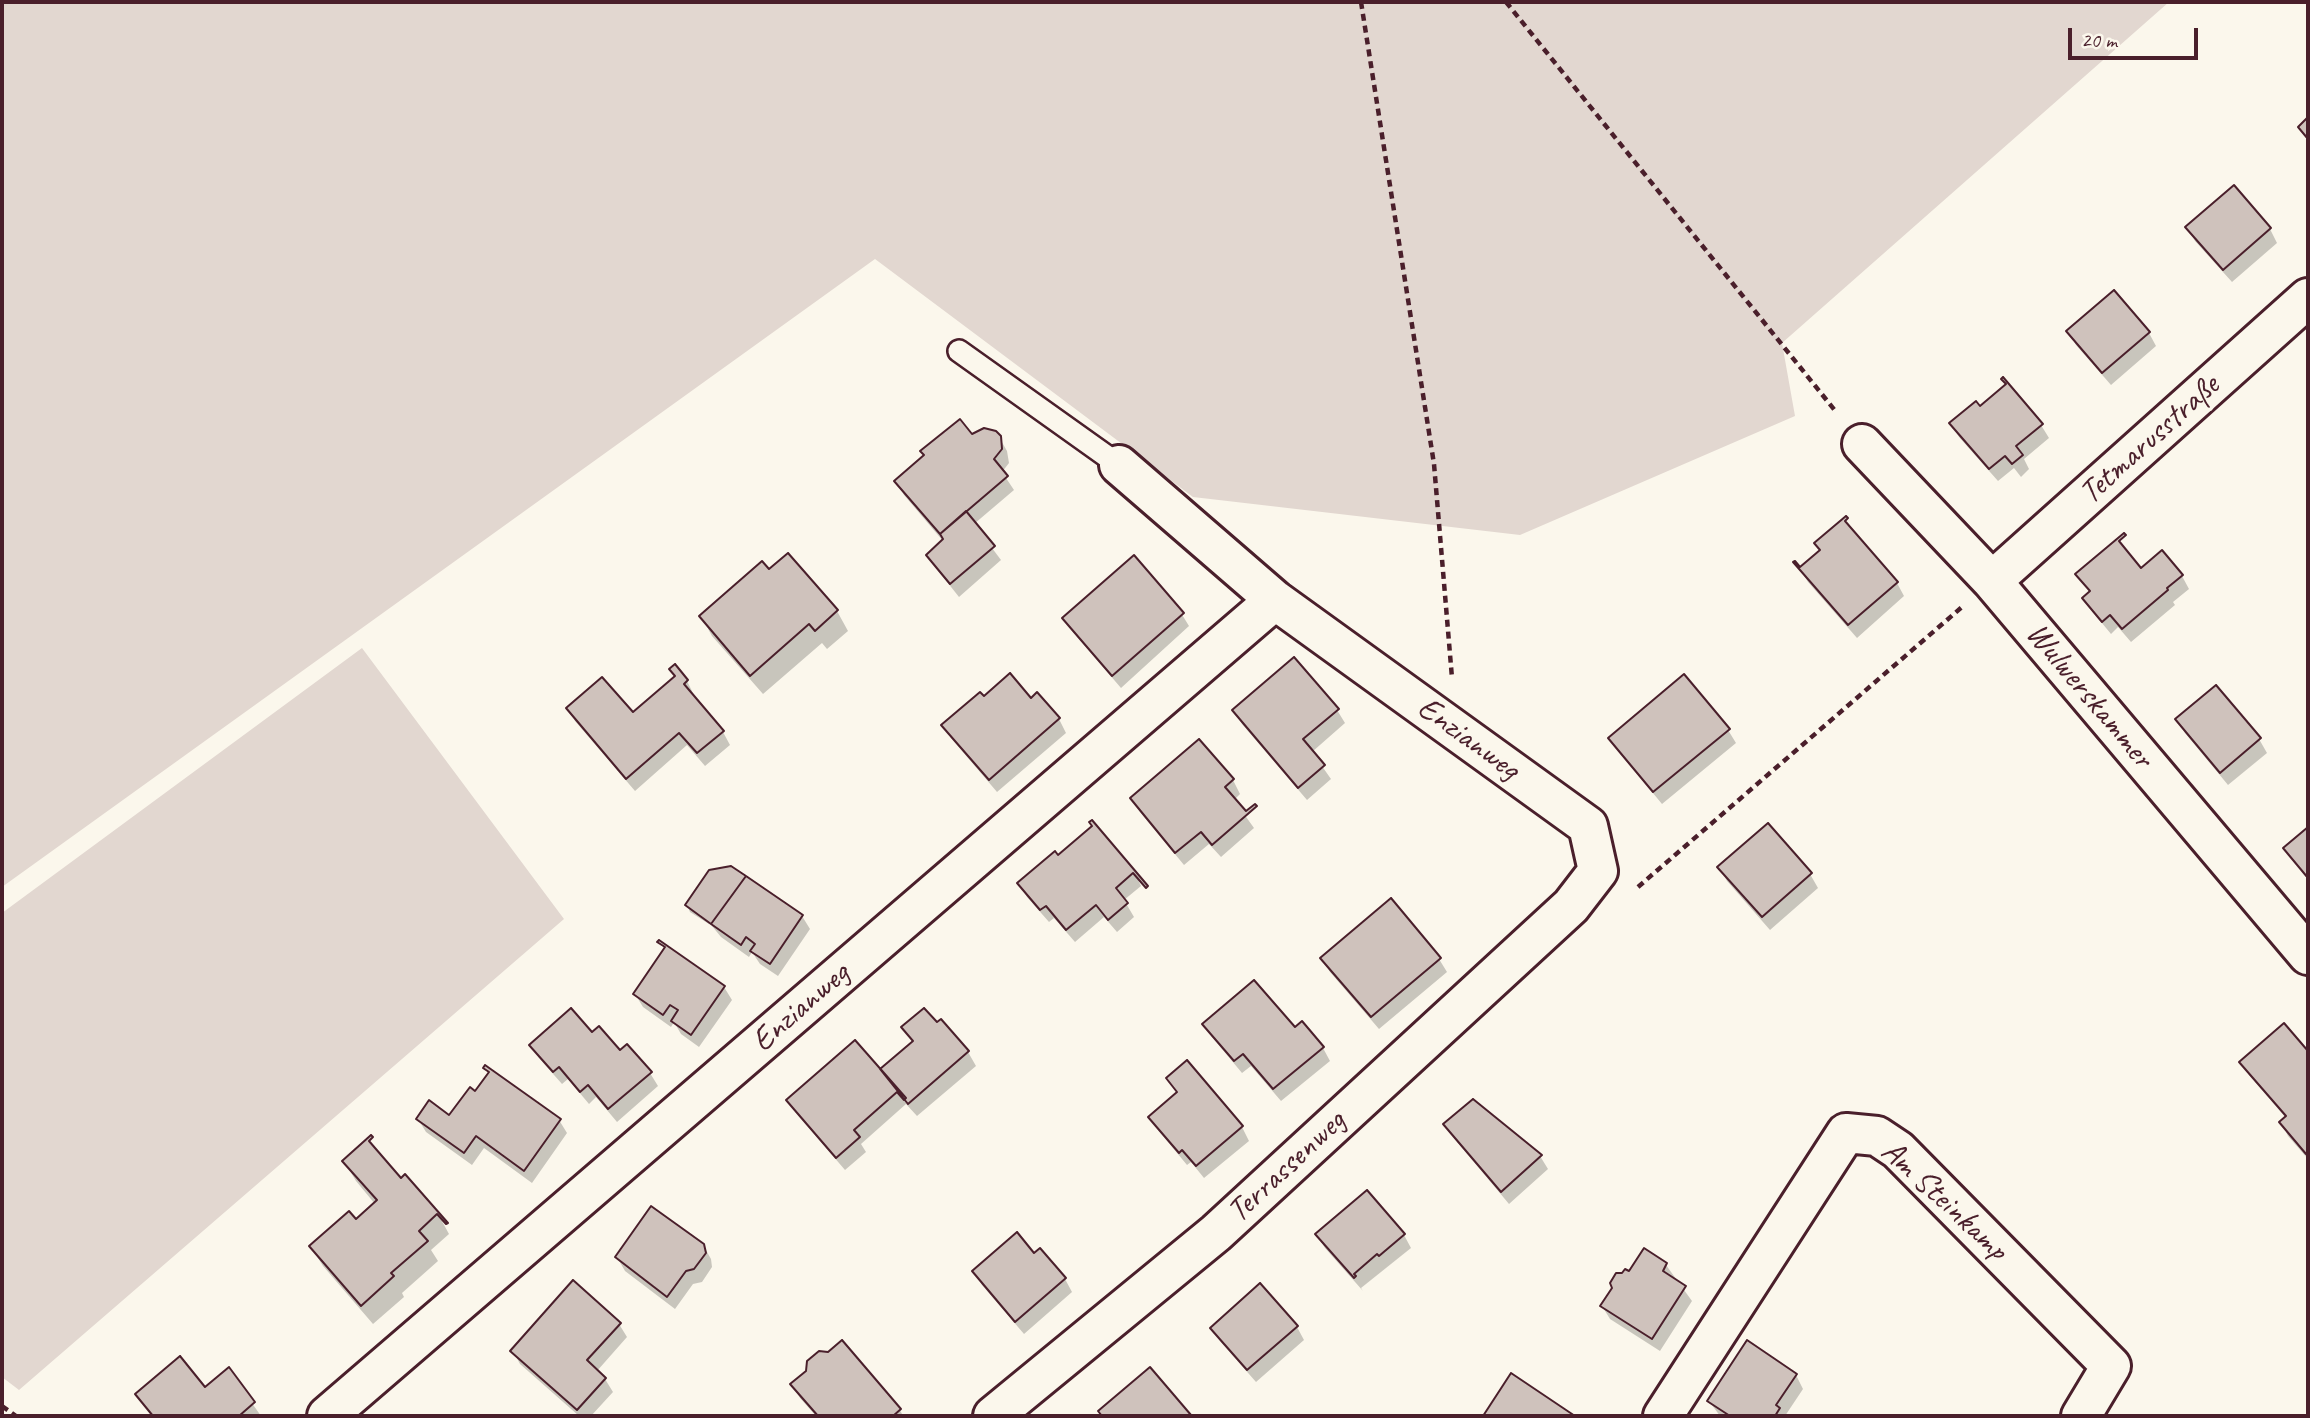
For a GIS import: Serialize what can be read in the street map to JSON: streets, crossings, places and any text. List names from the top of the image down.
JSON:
{
  "streets": {
    "street": [
      "Tetmarusstraße",
      "Wulwerskammer",
      "Enzianweg",
      "Terrassenweg",
      "Am Steinkamp"
    ]
  },
  "crossings": [
    ["Tetmarusstraße", "Wulwerskammer"],
    ["Enzianweg", "Terrassenweg"]
  ],
  "scale_bar": "20 m"
}
